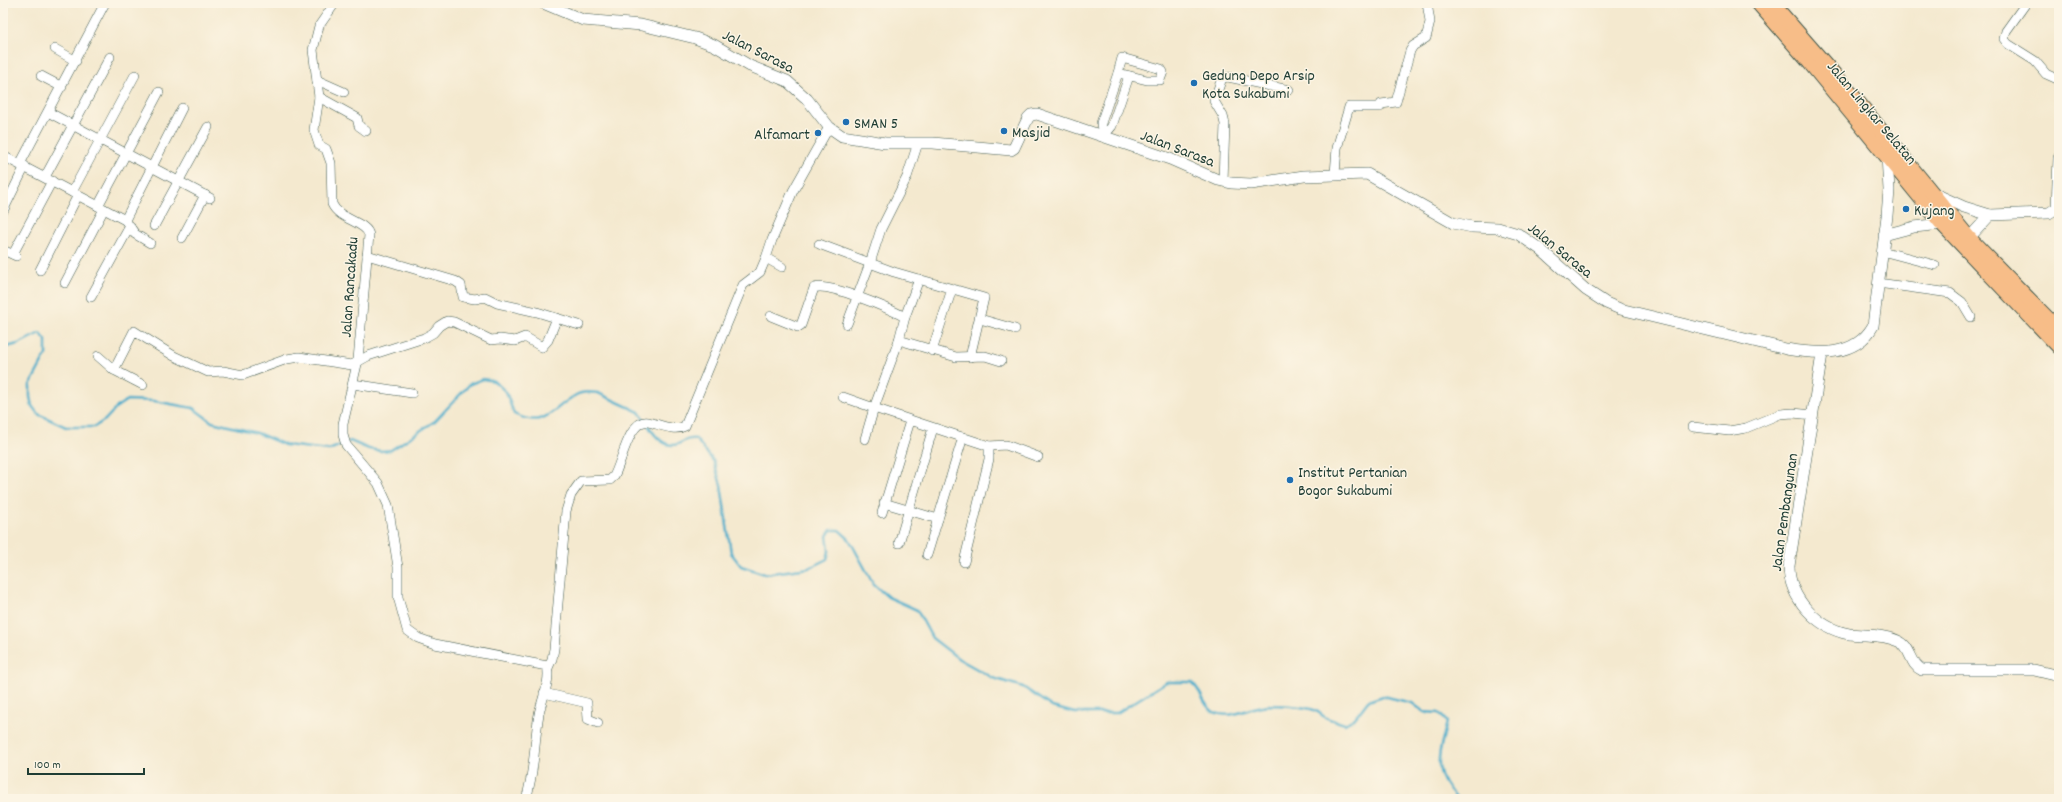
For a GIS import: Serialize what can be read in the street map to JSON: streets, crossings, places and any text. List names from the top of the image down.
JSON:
{
  "streets": {
    "main road": ["Jalan Lingkar Selatan"],
    "street": ["Jalan Sarasa", "Jalan Rancakadu", "Jalan Pembangunan"]
  },
  "crossings": [
    ["Jalan Sarasa", "Jalan Pembangunan"]
  ],
  "places": [
    "Gedung Depo Arsip Kota Sukabumi",
    "SMAN 5",
    "Masjid",
    "Alfamart",
    "Kujang",
    "Institut Pertanian Bogor Sukabumi"
  ],
  "scale_bar": "100 m"
}
